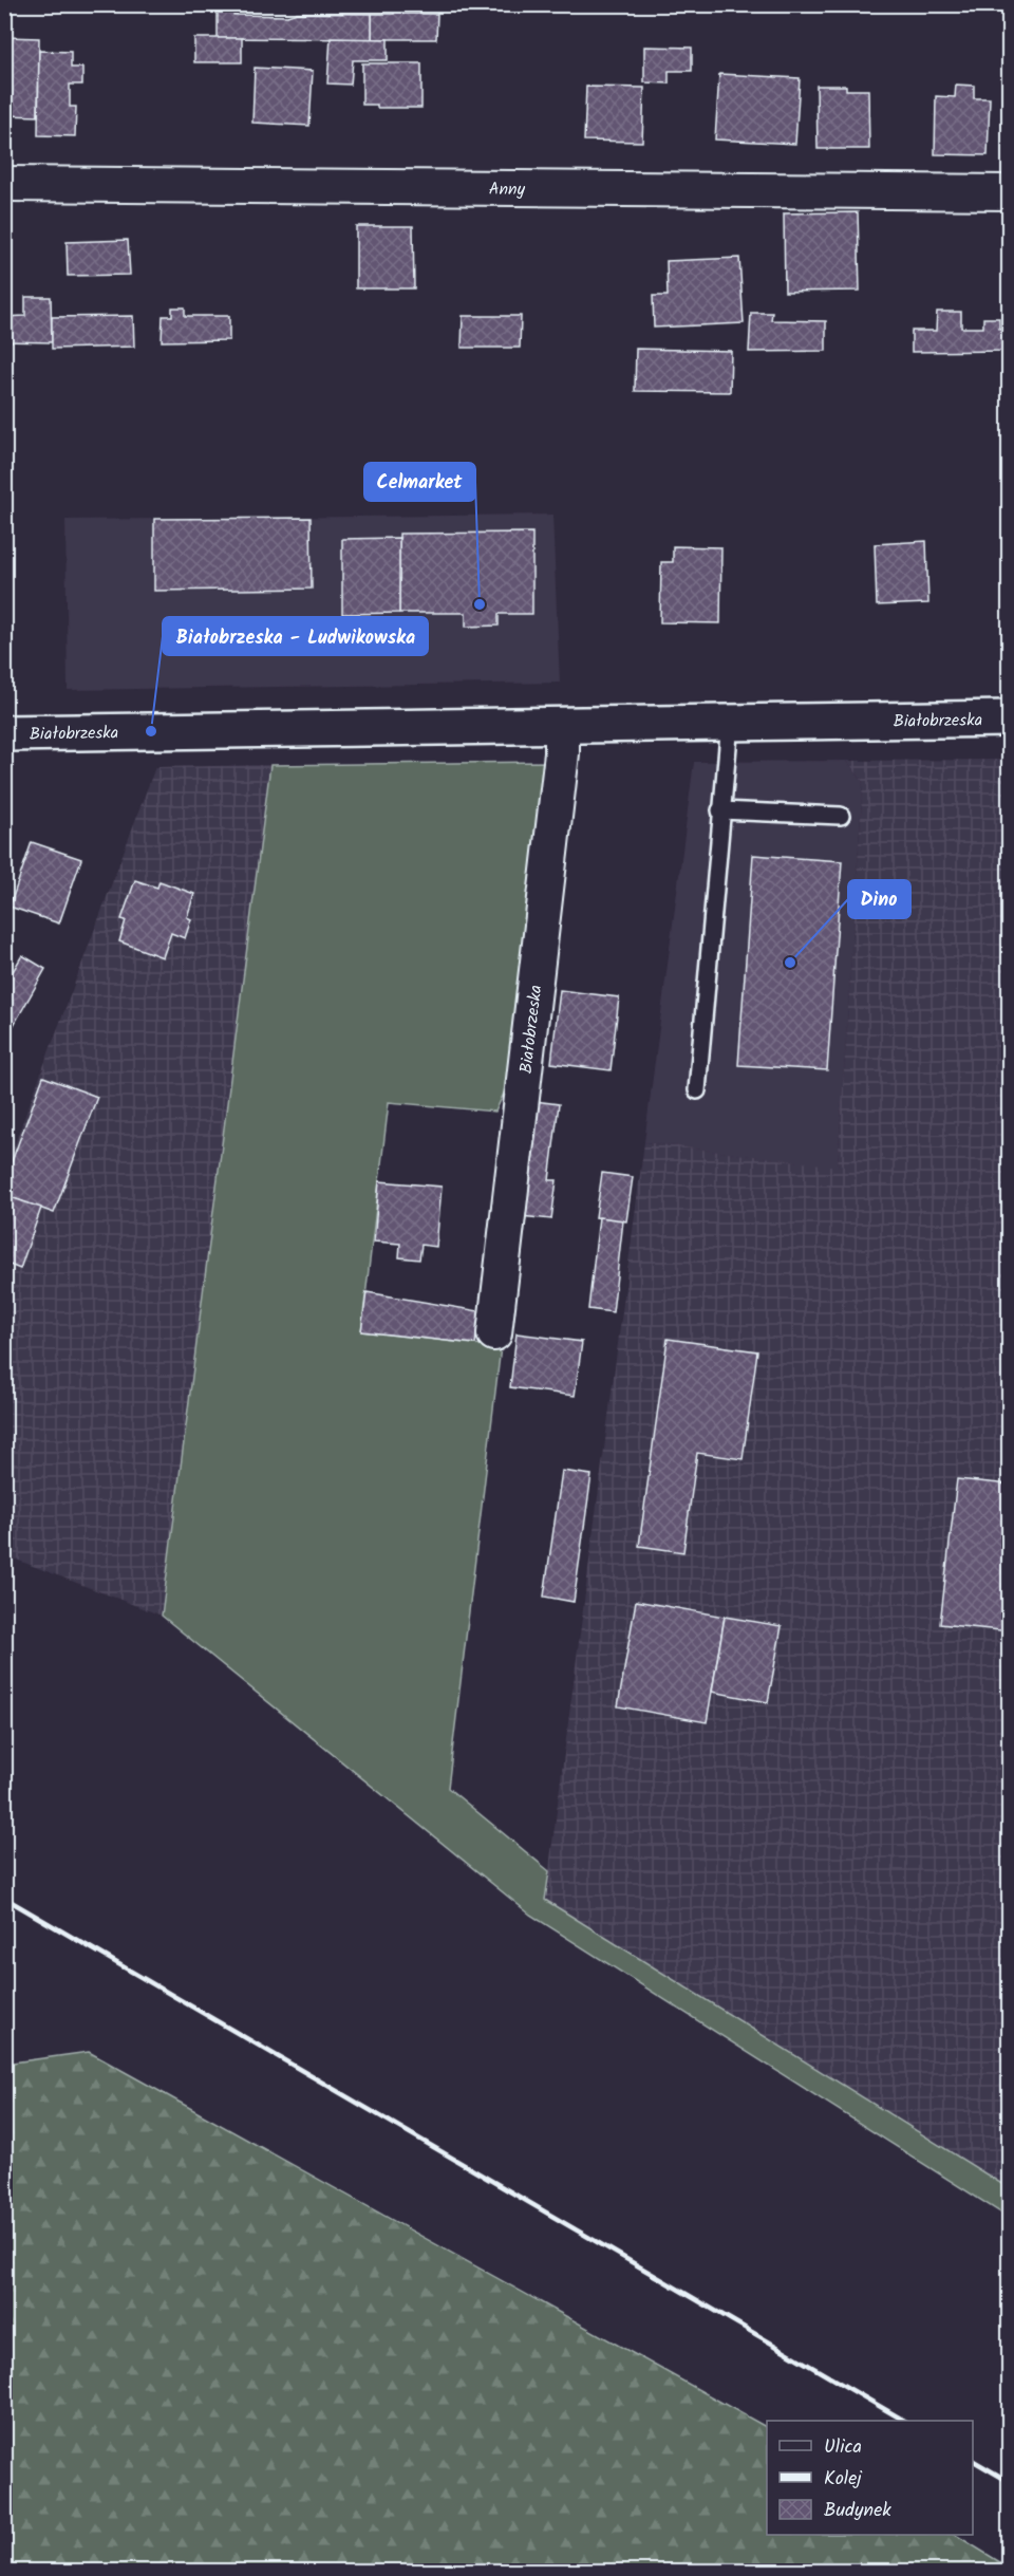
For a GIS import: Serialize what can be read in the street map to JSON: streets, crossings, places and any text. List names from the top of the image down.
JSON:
{
  "streets": {
    "main road": ["Białobrzeska"],
    "street": ["Anny"]
  },
  "places": ["Celmarket", "Białobrzeska - Ludwikowska", "Dino"],
  "legend": ["Ulica", "Kolej", "Budynek"]
}
